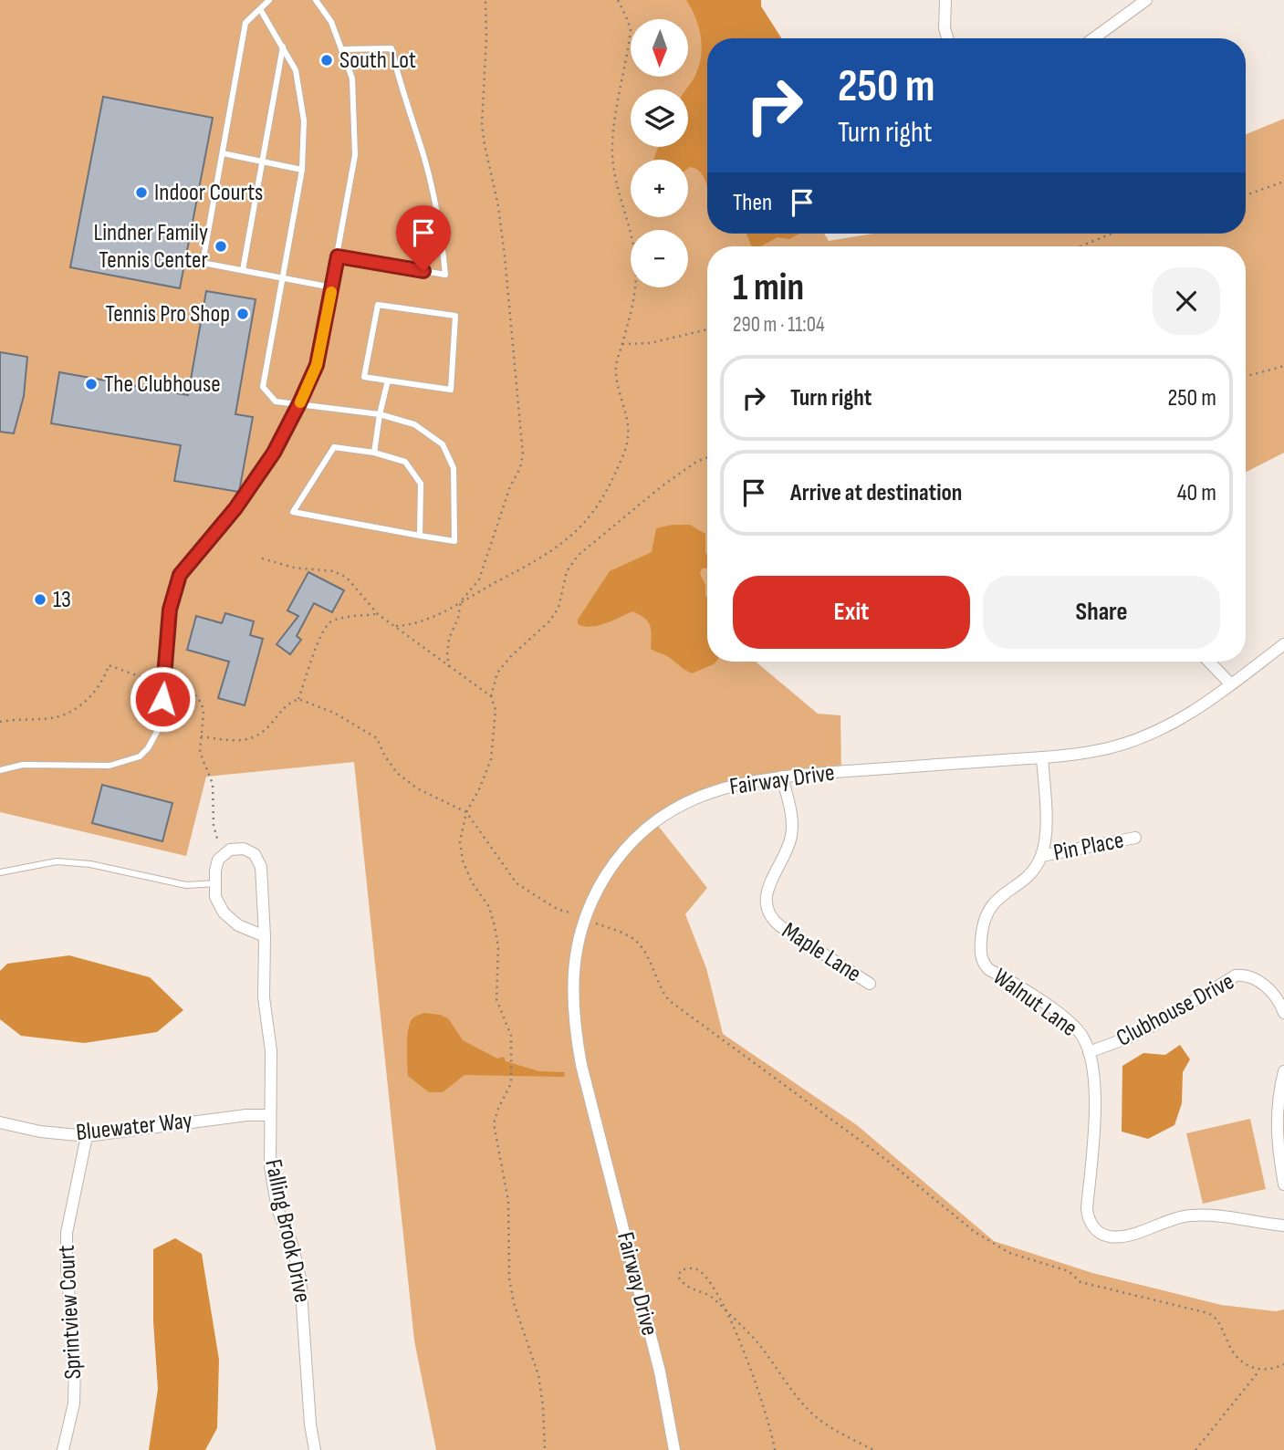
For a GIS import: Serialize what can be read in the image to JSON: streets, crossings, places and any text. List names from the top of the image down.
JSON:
{
  "streets": {
    "street": [
      "Fairway Drive",
      "Pin Place",
      "Maple Lane",
      "Walnut Lane",
      "Clubhouse Drive",
      "Bluewater Way",
      "Falling Brook Drive",
      "Sprintview Court"
    ]
  },
  "crossings": [
    ["Fairway Drive", "Maple Lane"],
    ["Pin Place", "Walnut Lane"],
    ["Walnut Lane", "Clubhouse Drive"],
    ["Bluewater Way", "Falling Brook Drive"],
    ["Bluewater Way", "Sprintview Court"]
  ],
  "places": [
    "South Lot",
    "Indoor Courts",
    "Lindner Family Tennis Center",
    "Tennis Pro Shop",
    "The Clubhouse",
    "13"
  ],
  "north": "bottom",
  "page": {
    "map_buttons": ["+", "−"],
    "turn": ["250 m", "Turn right"],
    "then": "Then",
    "heading": ["1 min", "290 m · 11:04"],
    "list": [
      {
        "name": "Turn right",
        "value": "250 m"
      },
      {
        "name": "Arrive at destination",
        "value": "40 m"
      }
    ],
    "buttons": ["Exit", "Share"]
  }
}
